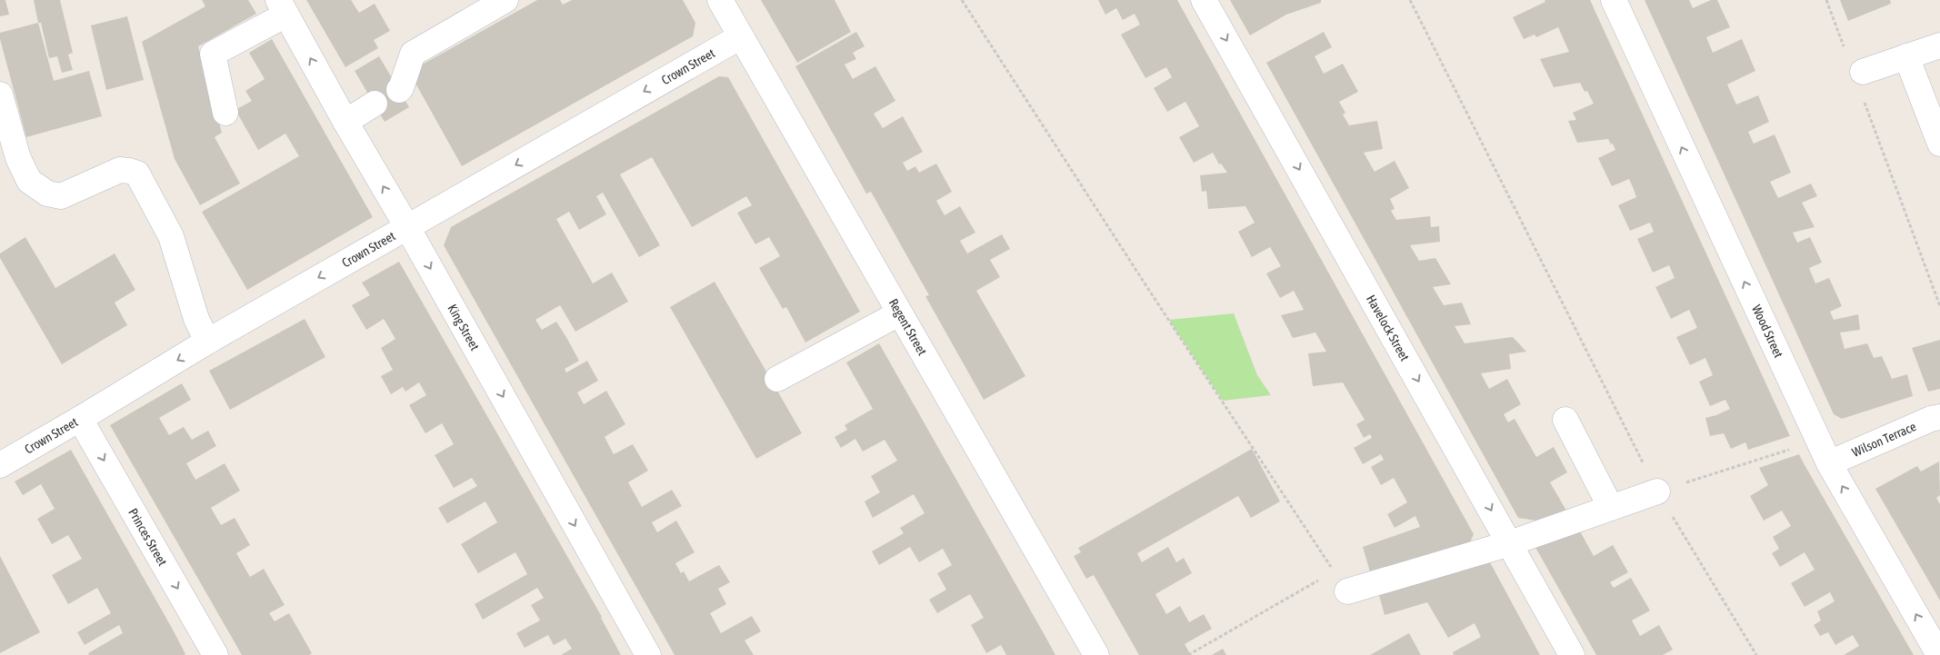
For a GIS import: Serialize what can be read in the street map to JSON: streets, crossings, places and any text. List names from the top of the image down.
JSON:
{
  "streets": {
    "street": [
      "Crown Street",
      "King Street",
      "Havelock Street",
      "Regent Street",
      "Wood Street",
      "Wilson Terrace",
      "Princes Street"
    ]
  },
  "crossings": [
    ["Crown Street", "King Street"],
    ["Crown Street", "Regent Street"],
    ["Crown Street", "Princes Street"],
    ["Wood Street", "Wilson Terrace"]
  ],
  "one_way": [
    "Crown Street",
    "Havelock Street",
    "Wood Street",
    "Princes Street"
  ]
}
